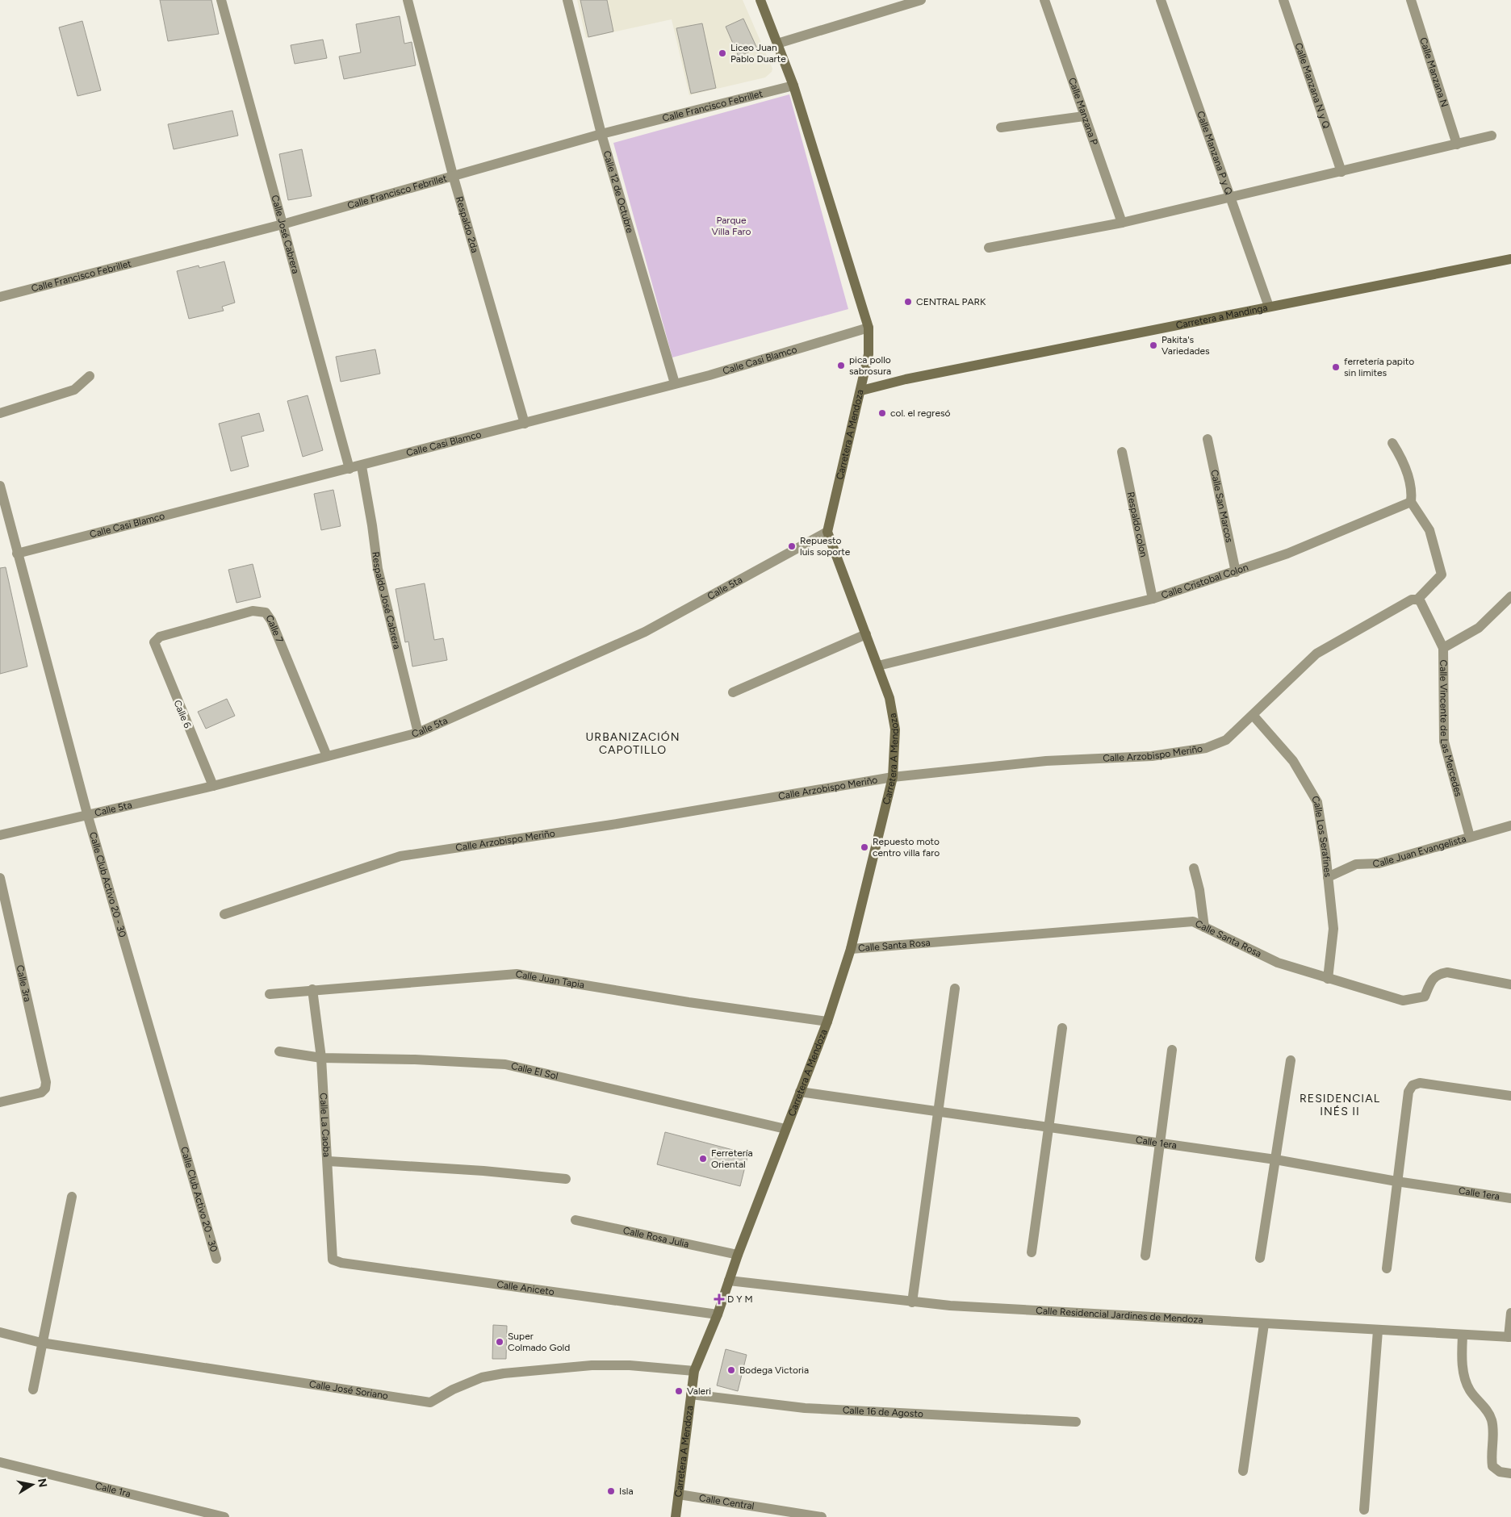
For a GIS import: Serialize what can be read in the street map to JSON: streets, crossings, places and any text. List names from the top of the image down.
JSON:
{
  "streets": {
    "street": [
      "Calle Manzana N",
      "Calle Manzana N y Q",
      "Calle Francisco Febrillet",
      "Calle Manzana P",
      "Calle Manzana P y Q",
      "Calle 12 de Octubre",
      "Respaldo 2da",
      "Calle José Cabrera",
      "Carretera a Mandinga",
      "Calle Casi Blamco",
      "Carretera A Mendoza",
      "Calle San Marcos",
      "Respaldo colon",
      "Calle Cristobal Colon",
      "Calle 5ta",
      "Respaldo José Cabrera",
      "Calle 7",
      "Calle 6",
      "Calle Vincente de Las Mercedes",
      "Calle Arzobispo Meriño",
      "Calle Los Serafines",
      "Calle Juan Evangelista",
      "Calle Club Activo 20 - 30",
      "Calle Santa Rosa",
      "Calle Juan Tapia",
      "Calle 3ra",
      "Calle El Sol",
      "Calle La Caoba",
      "Calle 1era",
      "Calle Rosa Julia",
      "Calle Aniceto",
      "Calle Residencial Jardines de Mendoza",
      "Calle José Soriano",
      "Calle 16 de Agosto",
      "Calle 1ra",
      "Calle Central"
    ]
  },
  "crossings": [
    ["Calle Francisco Febrillet", "Calle 12 de Octubre"],
    ["Calle Francisco Febrillet", "Respaldo 2da"],
    ["Calle Francisco Febrillet", "Calle José Cabrera"],
    ["Calle Francisco Febrillet", "Carretera A Mendoza"],
    ["Calle Manzana P y Q", "Carretera a Mandinga"],
    ["Calle 12 de Octubre", "Calle Casi Blamco"],
    ["Respaldo 2da", "Calle Casi Blamco"],
    ["Calle José Cabrera", "Calle Casi Blamco"],
    ["Carretera a Mandinga", "Carretera A Mendoza"],
    ["Calle Casi Blamco", "Carretera A Mendoza"],
    ["Calle Casi Blamco", "Respaldo José Cabrera"],
    ["Calle Casi Blamco", "Calle Club Activo 20 - 30"],
    ["Carretera A Mendoza", "Calle Cristobal Colon"],
    ["Carretera A Mendoza", "Calle 5ta"],
    ["Carretera A Mendoza", "Calle Arzobispo Meriño"],
    ["Carretera A Mendoza", "Calle Santa Rosa"],
    ["Carretera A Mendoza", "Calle Juan Tapia"],
    ["Carretera A Mendoza", "Calle El Sol"],
    ["Carretera A Mendoza", "Calle 1era"],
    ["Carretera A Mendoza", "Calle Rosa Julia"],
    ["Carretera A Mendoza", "Calle Aniceto"],
    ["Carretera A Mendoza", "Calle Residencial Jardines de Mendoza"],
    ["Carretera A Mendoza", "Calle José Soriano"],
    ["Carretera A Mendoza", "Calle 16 de Agosto"],
    ["Carretera A Mendoza", "Calle Central"],
    ["Calle San Marcos", "Calle Cristobal Colon"],
    ["Respaldo colon", "Calle Cristobal Colon"],
    ["Calle 5ta", "Respaldo José Cabrera"],
    ["Calle 5ta", "Calle 7"],
    ["Calle 5ta", "Calle 6"],
    ["Calle 5ta", "Calle Club Activo 20 - 30"],
    ["Calle 7", "Calle 6"],
    ["Calle Vincente de Las Mercedes", "Calle Arzobispo Meriño"],
    ["Calle Vincente de Las Mercedes", "Calle Juan Evangelista"],
    ["Calle Arzobispo Meriño", "Calle Los Serafines"],
    ["Calle Los Serafines", "Calle Juan Evangelista"],
    ["Calle Los Serafines", "Calle Santa Rosa"],
    ["Calle Juan Tapia", "Calle La Caoba"],
    ["Calle El Sol", "Calle La Caoba"],
    ["Calle La Caoba", "Calle Aniceto"]
  ],
  "districts": ["URBANIZACIÓN CAPOTILLO", "RESIDENCIAL INÉS II"],
  "parks": ["Parque Villa Faro"],
  "places": {
    "other": [
      "Liceo Juan Pablo Duarte",
      "CENTRAL PARK",
      "Pakita's Variedades",
      "pica pollo sabrosura",
      "ferretería papito sin limites",
      "col. el regresó",
      "Repuesto luis soporte",
      "Repuesto moto centro villa faro",
      "Ferretería Oriental",
      "Super Colmado Gold",
      "Bodega Victoria",
      "Valeri",
      "Isla"
    ],
    "health": ["D Y M"]
  },
  "north": "right"
}
